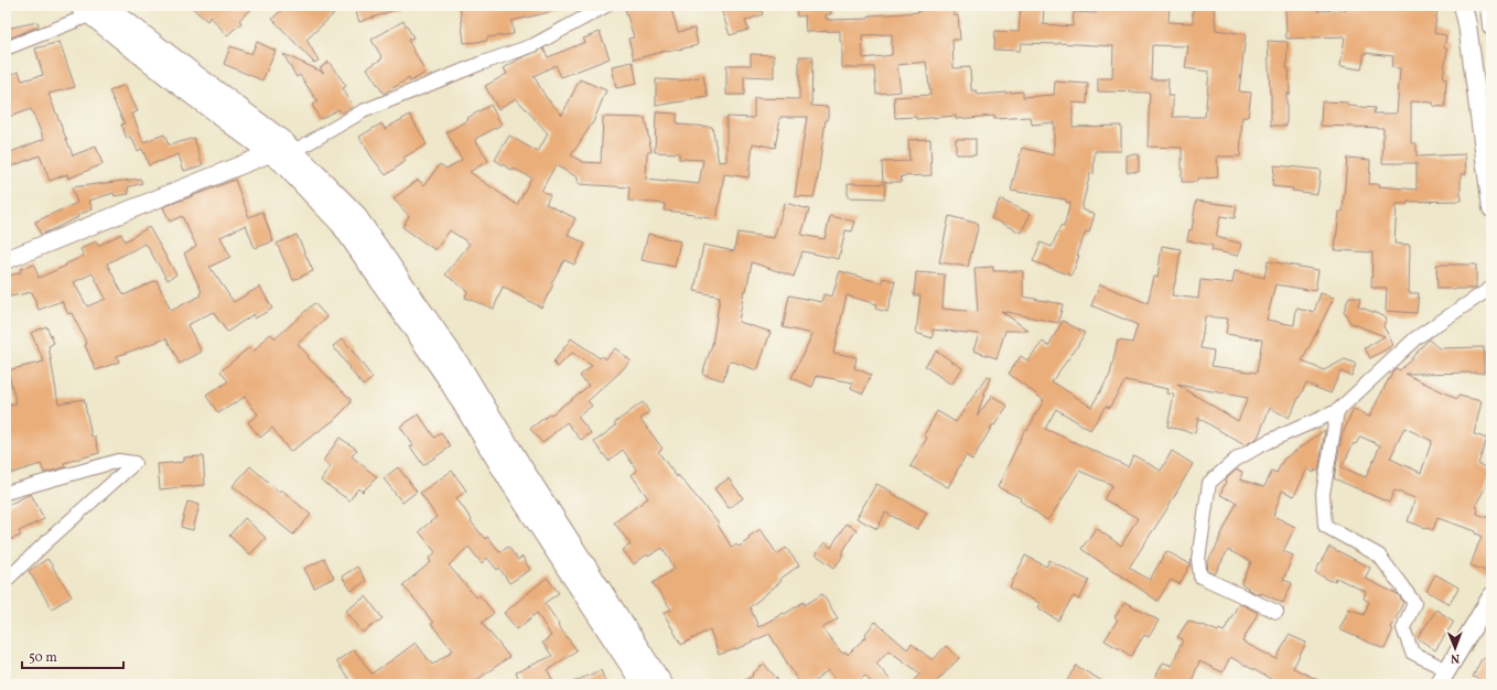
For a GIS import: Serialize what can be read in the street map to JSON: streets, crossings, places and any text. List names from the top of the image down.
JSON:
{
  "scale_bar": "50 m",
  "north": "bottom"
}
